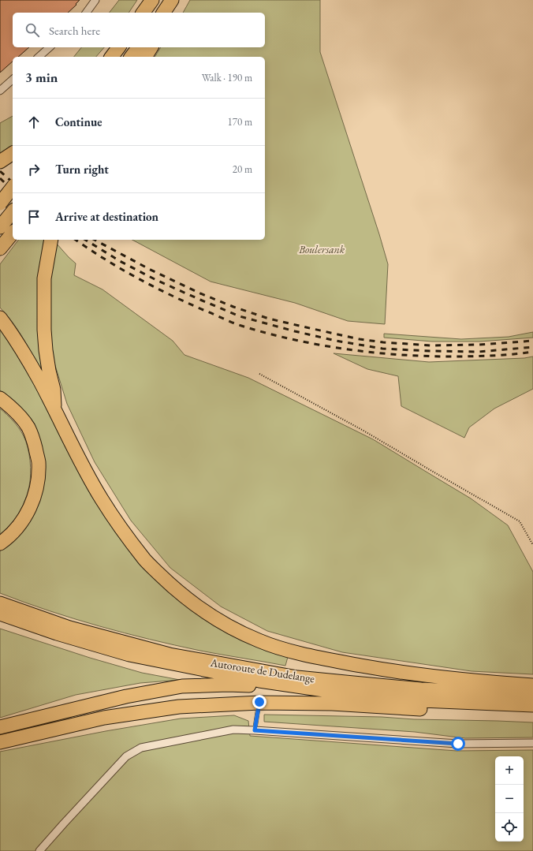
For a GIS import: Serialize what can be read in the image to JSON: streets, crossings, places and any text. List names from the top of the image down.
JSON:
{
  "streets": {
    "highway": ["Autoroute de Dudelange"]
  },
  "parks": ["Boulersank"],
  "page": {
    "search": "Search here",
    "heading": ["3 min", "Walk · 190 m"],
    "list": [
      ["Continue", "170 m"],
      ["Turn right", "20 m"],
      "Arrive at destination"
    ],
    "map_buttons": ["+", "−"]
  }
}
